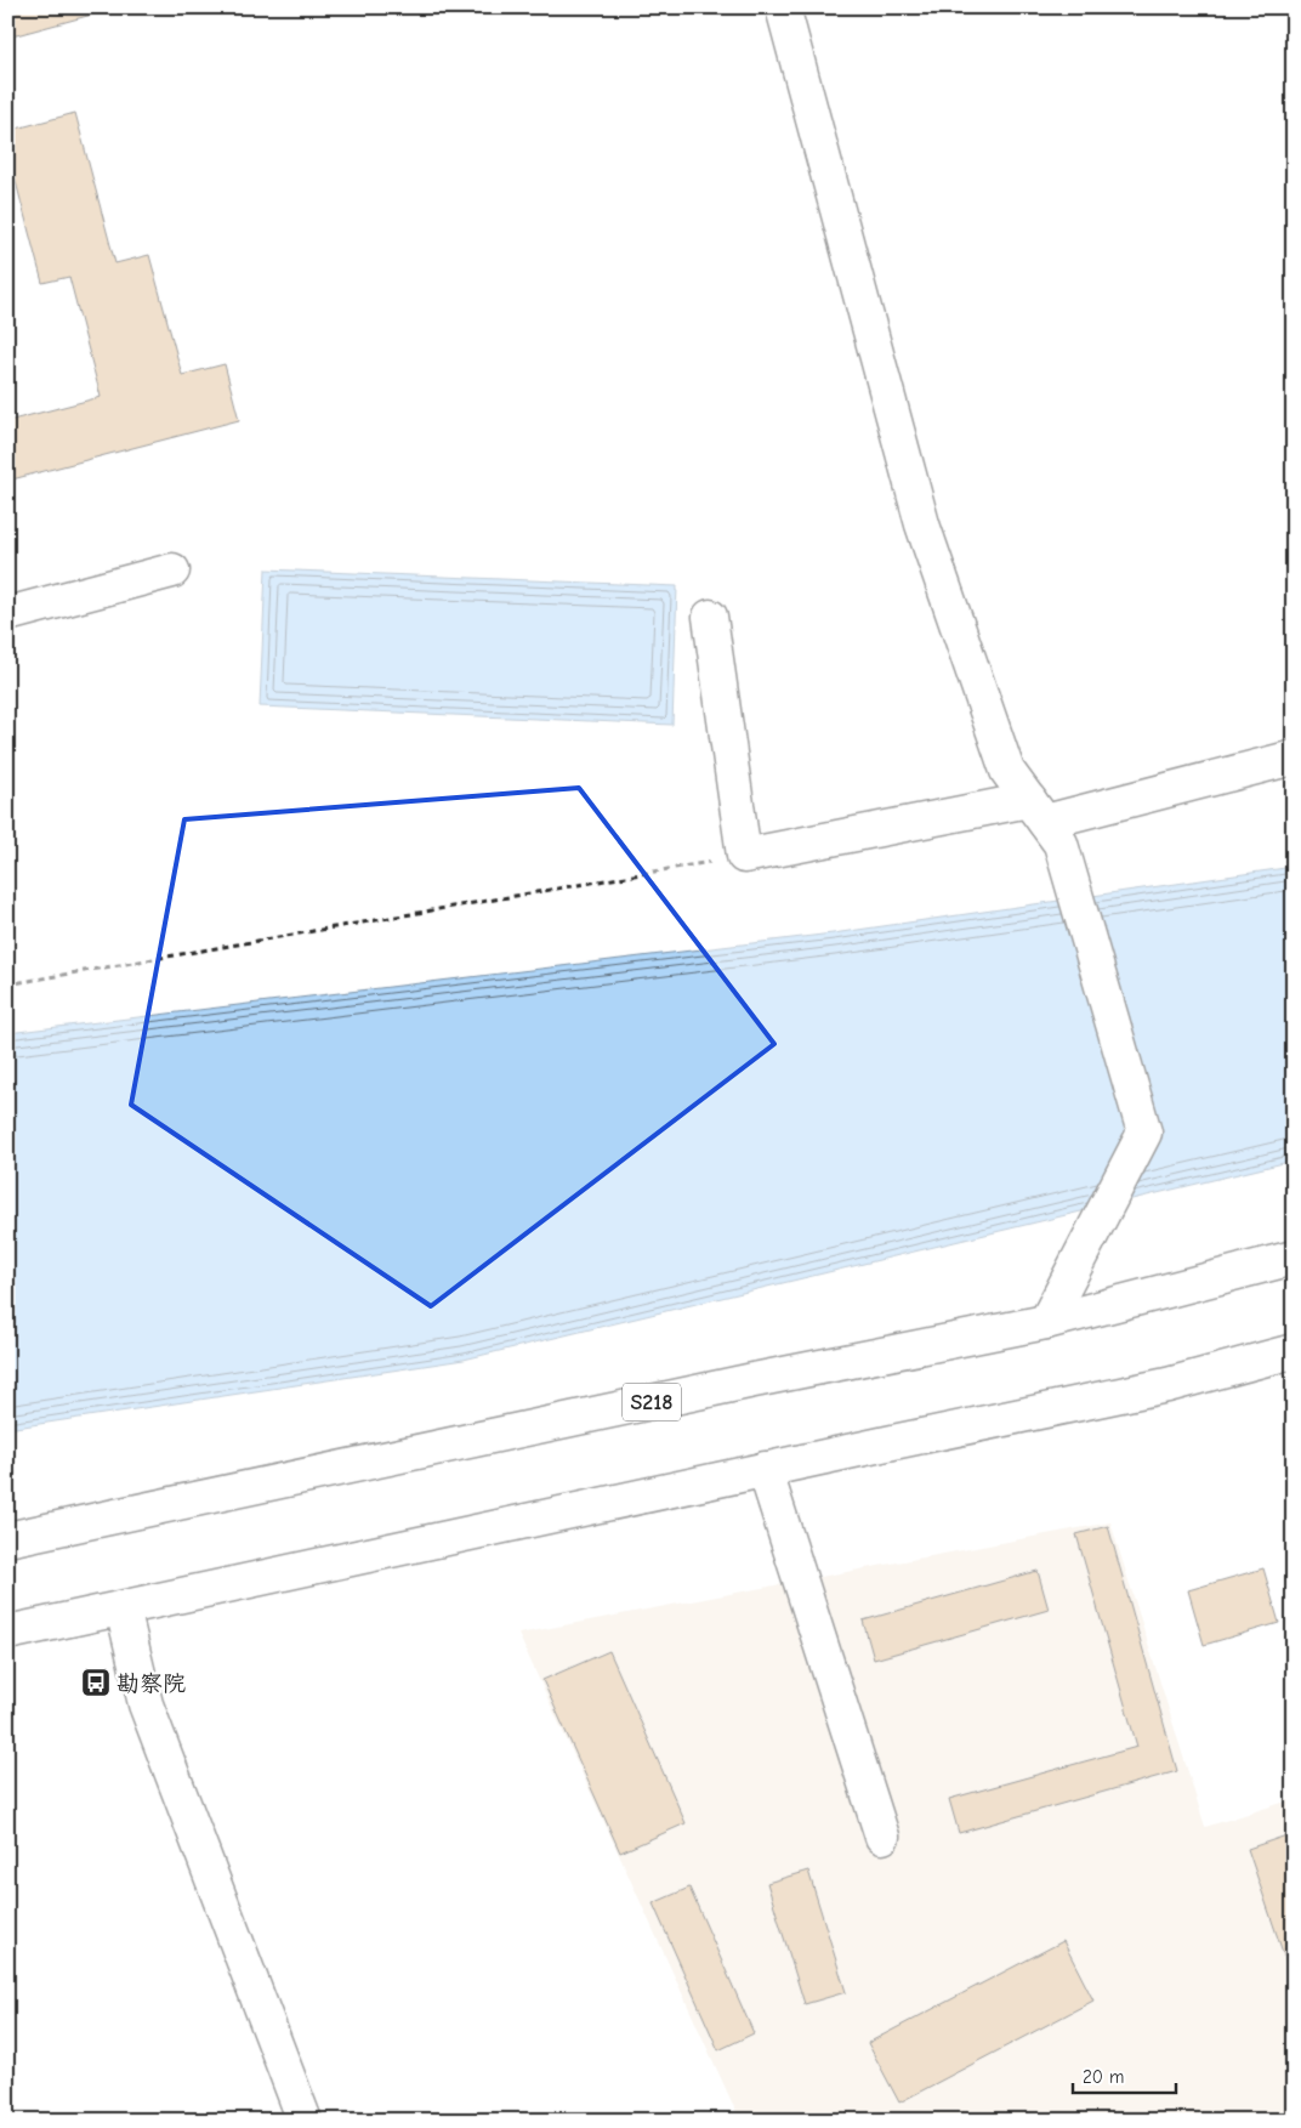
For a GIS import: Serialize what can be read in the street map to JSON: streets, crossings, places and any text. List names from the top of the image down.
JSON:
{
  "streets": {
    "main road": ["S218"]
  },
  "places": {
    "bus stop": ["勘察院"]
  },
  "scale_bar": "20 m"
}
